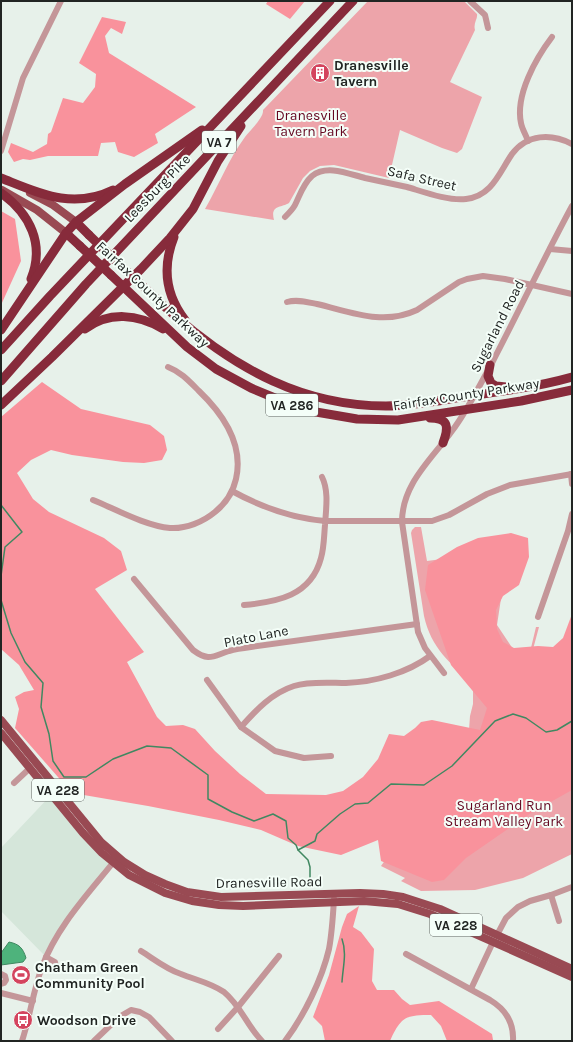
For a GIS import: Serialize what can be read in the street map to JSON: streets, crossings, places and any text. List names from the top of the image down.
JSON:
{
  "streets": {
    "highway": [
      "VA 7",
      "Leesburg Pike",
      "Fairfax County Parkway",
      "VA 286"
    ],
    "main road": ["VA 228", "Dranesville Road"],
    "street": ["Safa Street", "Sugarland Road", "Plato Lane"]
  },
  "crossings": [
    ["Fairfax County Parkway", "Sugarland Road"],
    ["Sugarland Road", "Plato Lane"]
  ],
  "parks": ["Dranesville Tavern Park", "Sugarland Run Stream Valley Park"],
  "places": {
    "building": ["Dranesville Tavern"],
    "sports": ["Chatham Green Community Pool"],
    "bus stop": ["Woodson Drive"]
  }
}
